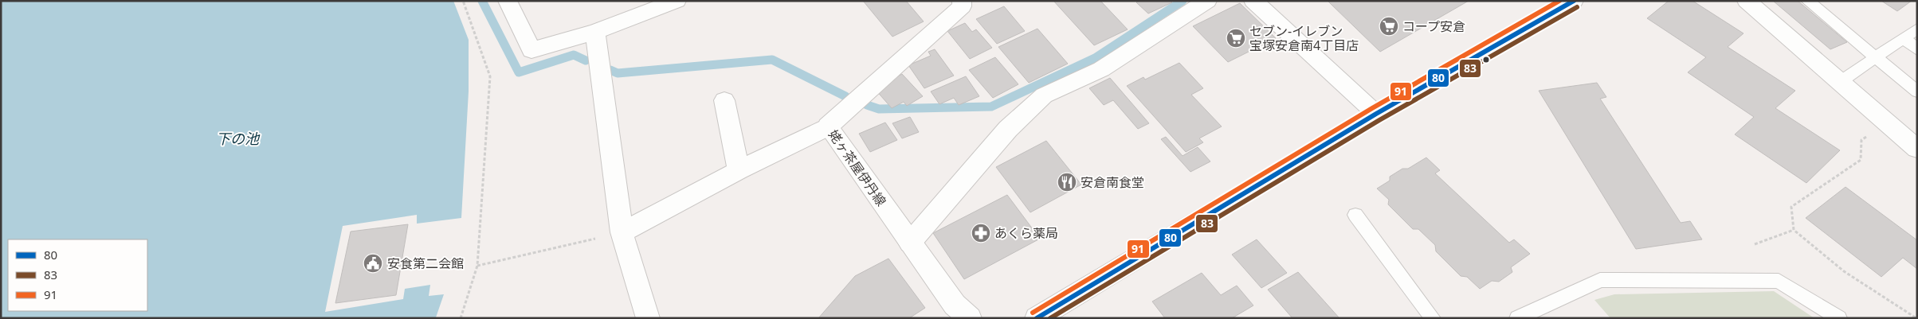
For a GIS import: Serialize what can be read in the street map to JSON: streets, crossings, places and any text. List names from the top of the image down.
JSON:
{
  "streets": {
    "street": ["姥ヶ茶屋伊丹線"]
  },
  "water": ["下の池"],
  "places": {
    "supermarket": ["コープ安倉", "セブン-イレブン 宝塚安倉南4丁目店"],
    "restaurant": ["安倉南食堂"],
    "pharmacy": ["あくら薬局"],
    "public building": ["安食第二会館"]
  },
  "lines": ["transit line 80", "transit line 91", "transit line 83"],
  "legend": ["80", "83", "91"]
}
